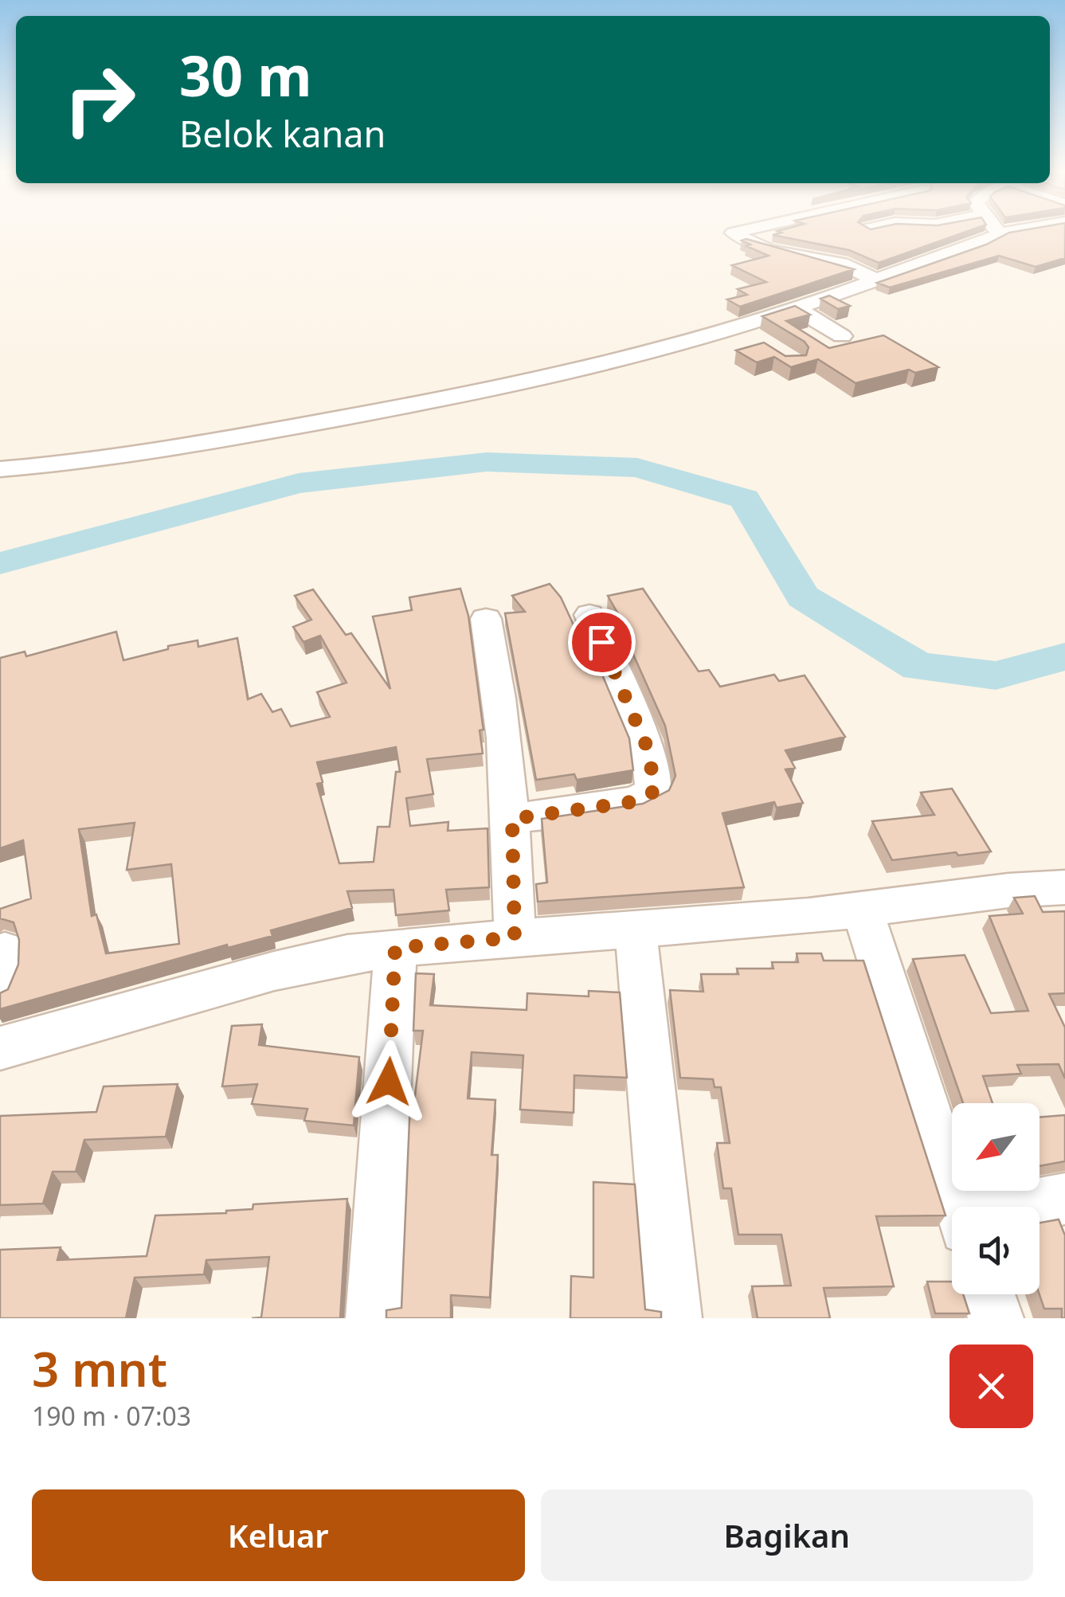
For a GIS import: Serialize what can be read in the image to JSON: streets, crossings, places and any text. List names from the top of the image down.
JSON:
{
  "north": "bottom left",
  "page": {
    "turn": ["30 m", "Belok kanan"],
    "heading": ["3 mnt", "190 m · 07:03"],
    "buttons": ["Keluar", "Bagikan"]
  }
}
